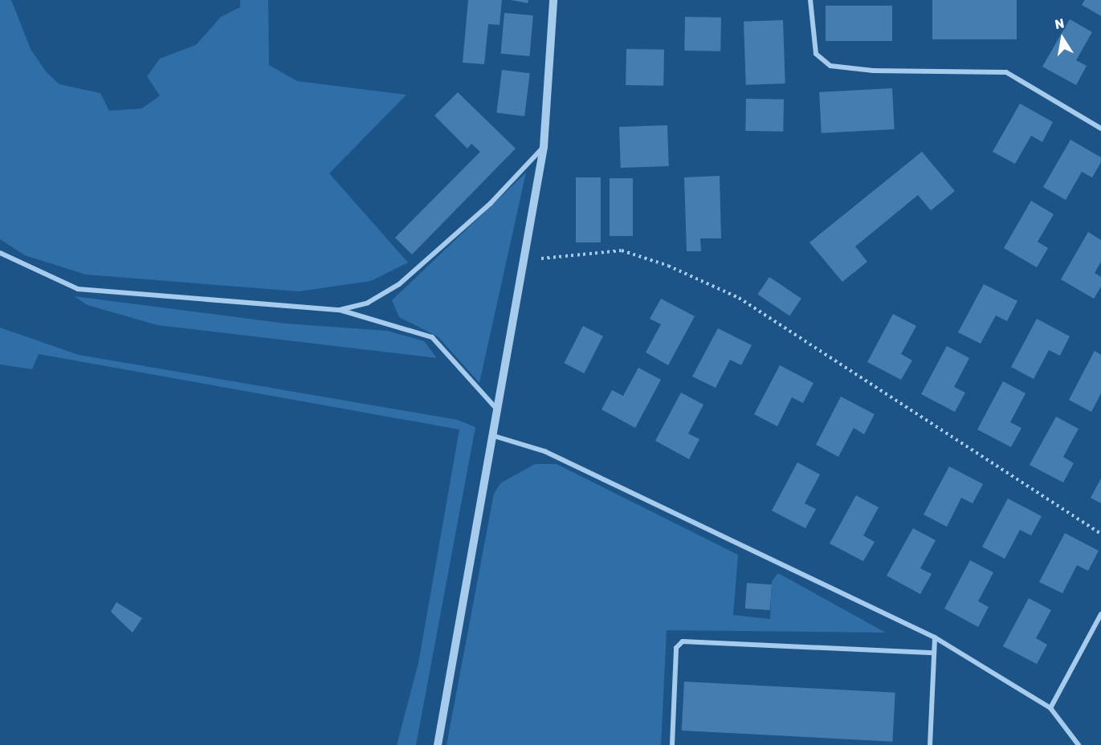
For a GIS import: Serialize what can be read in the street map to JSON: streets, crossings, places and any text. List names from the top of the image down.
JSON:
{
  "north": "top"
}
